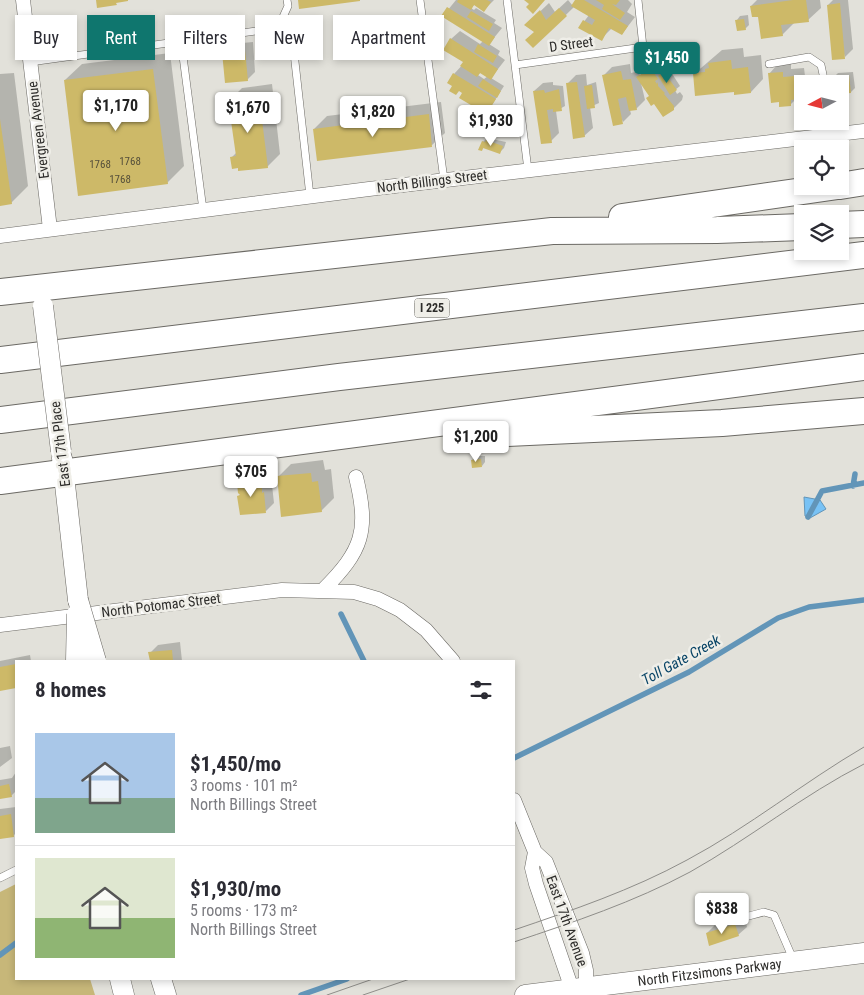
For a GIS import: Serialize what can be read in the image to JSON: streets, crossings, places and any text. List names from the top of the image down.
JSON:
{
  "streets": {
    "highway": ["I 225"],
    "main road": ["East 17th Place", "North Fitzsimons Parkway"],
    "street": [
      "Evergreen Avenue",
      "North Billings Street",
      "North Potomac Street",
      "East 17th Avenue"
    ],
    "lane": ["D Street"]
  },
  "crossings": [
    ["Evergreen Avenue", "North Billings Street"],
    ["East 17th Avenue", "North Fitzsimons Parkway"]
  ],
  "water": ["Toll Gate Creek"],
  "house_numbers": ["1768", "1768", "1768"],
  "north": "left",
  "page": {
    "chip": [
      "Buy",
      "Rent",
      "Filters",
      "New",
      "Apartment"
    ],
    "price": [
      "$1,450",
      "$1,170",
      "$1,670",
      "$1,820",
      "$1,930",
      "$1,200",
      "$705",
      "$838"
    ],
    "heading": "8 homes",
    "list": [
      {
        "name": "$1,450/mo",
        "note": "3 rooms · 101 m² · North Billings Street"
      },
      {
        "name": "$1,930/mo",
        "note": "5 rooms · 173 m² · North Billings Street"
      }
    ]
  }
}
